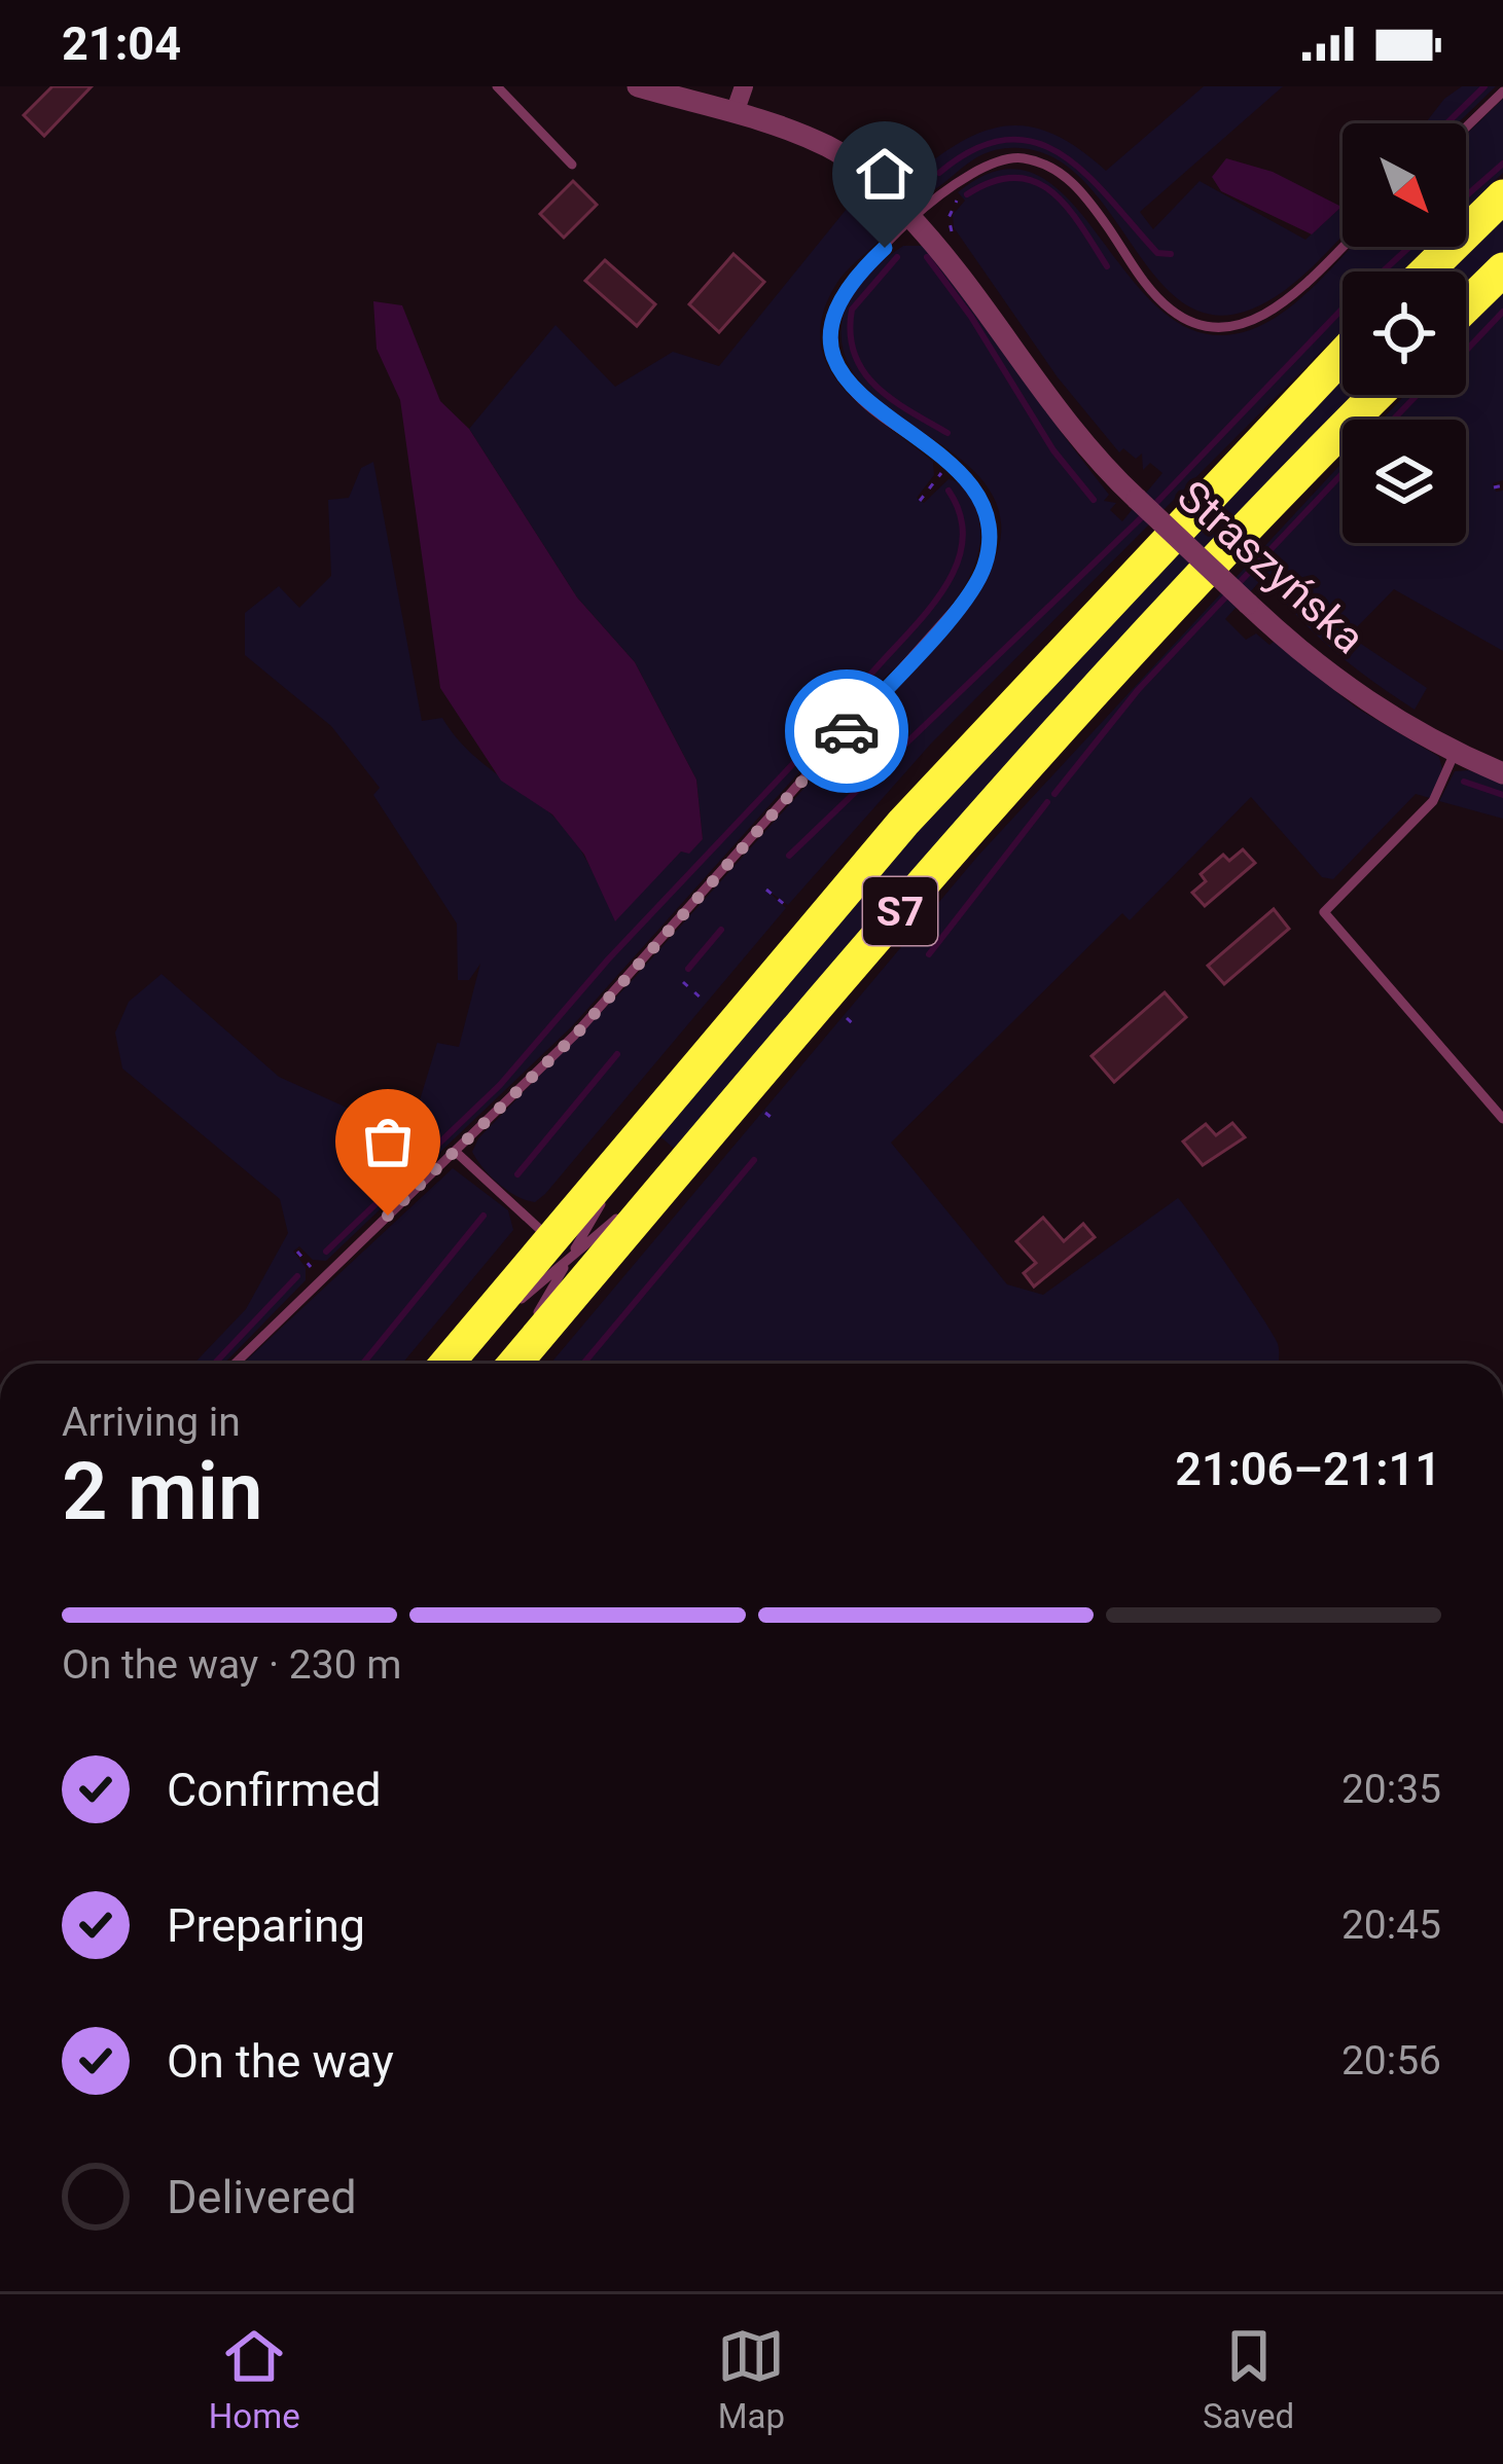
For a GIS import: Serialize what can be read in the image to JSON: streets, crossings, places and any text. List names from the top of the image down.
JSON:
{
  "streets": {
    "highway": ["S7"],
    "street": ["Straszyńska"]
  },
  "north": "bottom right",
  "page": {
    "status": "21:04",
    "heading": ["2 min", "Arriving in", "21:06–21:11"],
    "bar": "On the way · 230 m",
    "list": [
      ["Confirmed", "20:35"],
      ["Preparing", "20:45"],
      ["On the way", "20:56"],
      "Delivered"
    ],
    "tabs": ["Home", "Map", "Saved"]
  }
}
